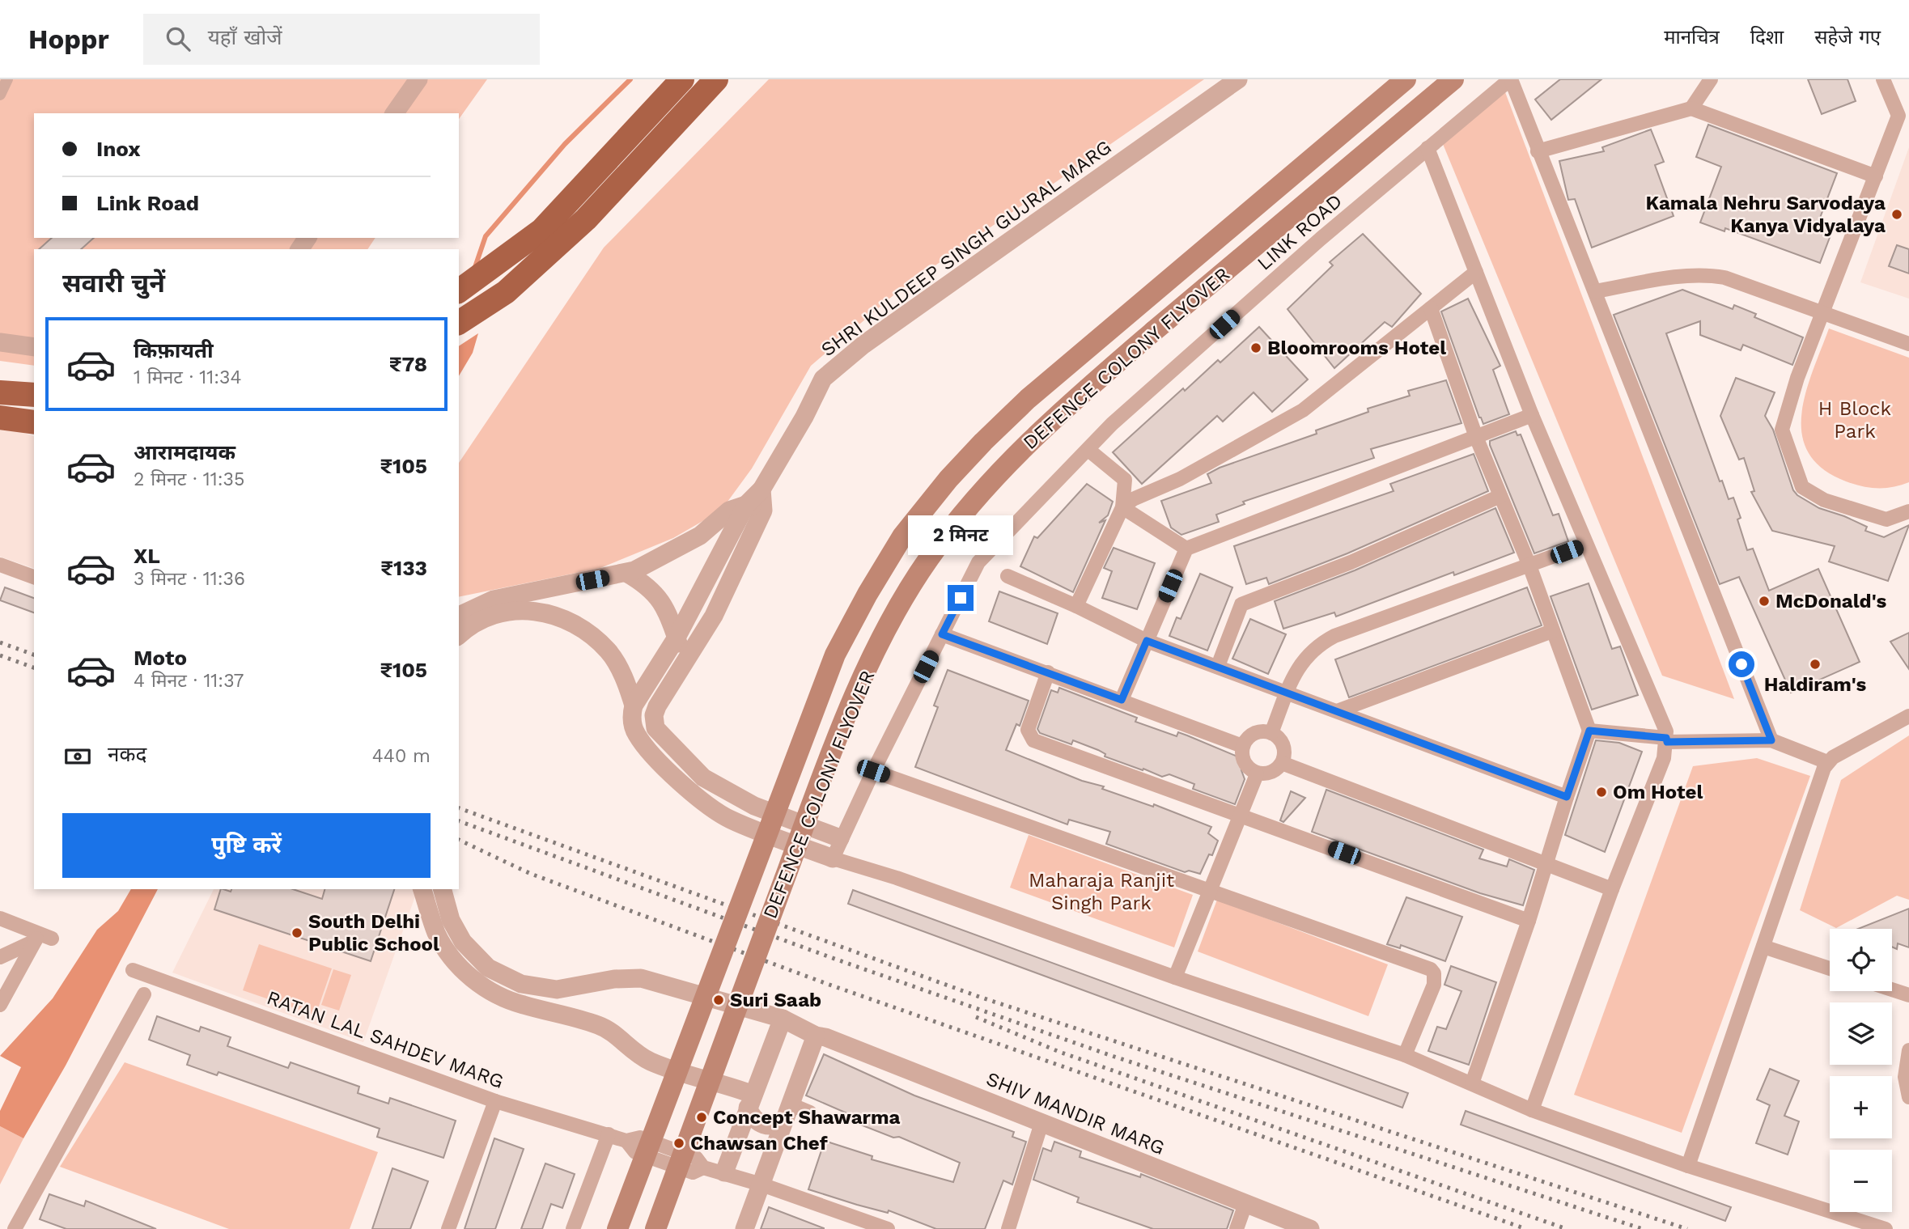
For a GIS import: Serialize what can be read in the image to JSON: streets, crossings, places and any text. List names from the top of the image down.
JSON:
{
  "streets": {
    "main road": ["DEFENCE COLONY FLYOVER"],
    "street": [
      "LINK ROAD",
      "SHRI KULDEEP SINGH GUJRAL MARG",
      "RATAN LAL SAHDEV MARG",
      "SHIV MANDIR MARG"
    ]
  },
  "parks": ["H Block Park", "Maharaja Ranjit Singh Park"],
  "places": [
    "Kamala Nehru Sarvodaya Kanya Vidyalaya",
    "Bloomrooms Hotel",
    "McDonald's",
    "Haldiram's",
    "Om Hotel",
    "South Delhi Public School",
    "Suri Saab",
    "Concept Shawarma",
    "Chawsan Chef"
  ],
  "page": {
    "header": "Hoppr",
    "search": "यहाँ खोजें",
    "nav": ["मानचित्र", "दिशा", "सहेजे गए"],
    "banner": ["Inox", "Link Road"],
    "heading": "सवारी चुनें",
    "list": [
      {
        "name": "किफ़ायती",
        "note": "1 मिनट · 11:34",
        "value": "₹78"
      },
      {
        "name": "आरामदायक",
        "note": "2 मिनट · 11:35",
        "value": "₹105"
      },
      {
        "name": "XL",
        "note": "3 मिनट · 11:36",
        "value": "₹133"
      },
      {
        "name": "Moto",
        "note": "4 मिनट · 11:37",
        "value": "₹105"
      }
    ],
    "bubble": "2 मिनट",
    "pay": ["नकद", "440 m"],
    "buttons": "पुष्टि करें",
    "map_buttons": ["+", "−"]
  }
}
